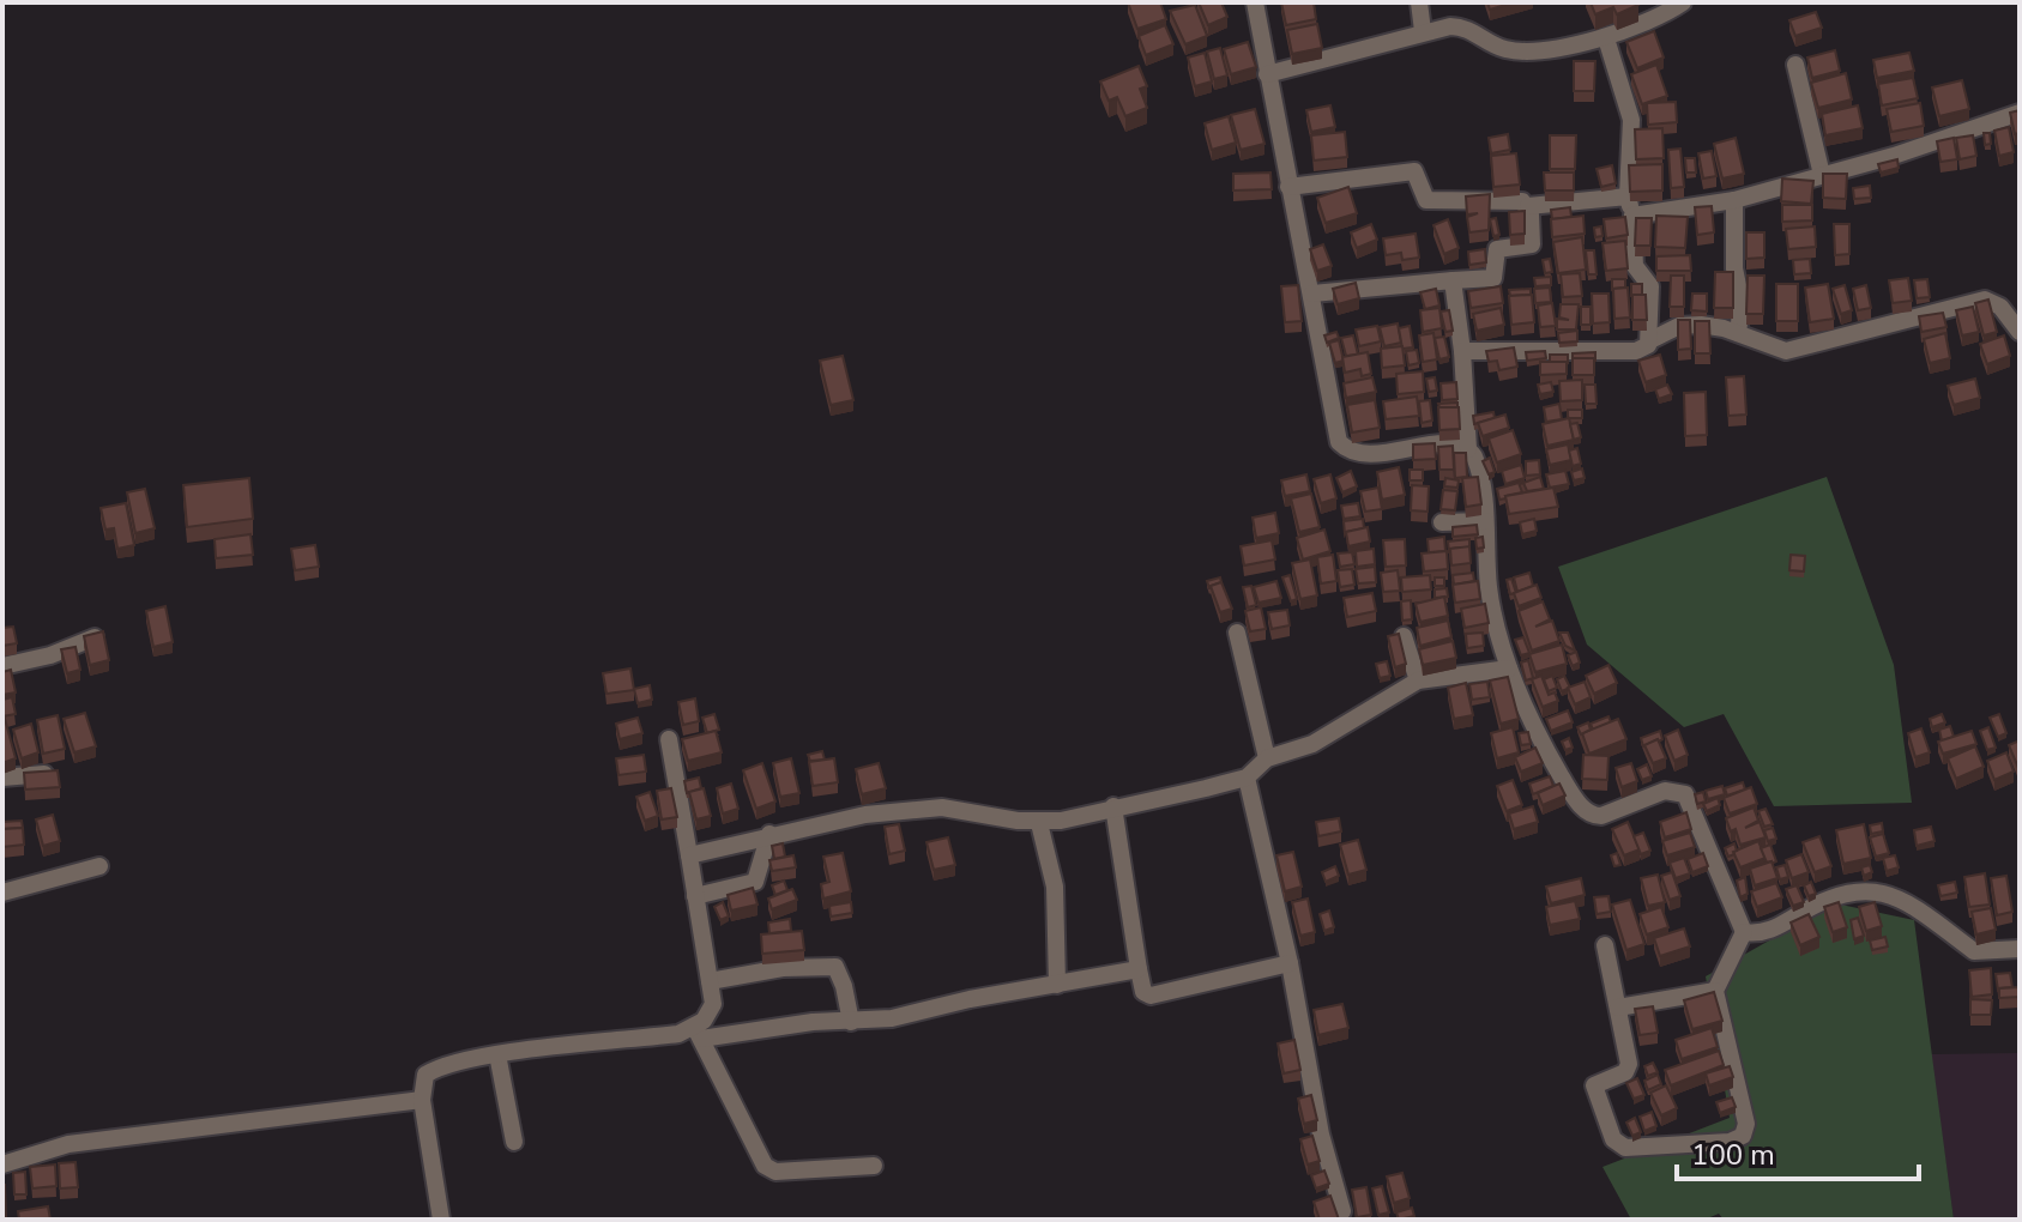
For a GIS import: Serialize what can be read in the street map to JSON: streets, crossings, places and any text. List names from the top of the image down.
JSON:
{
  "scale_bar": "100 m"
}
